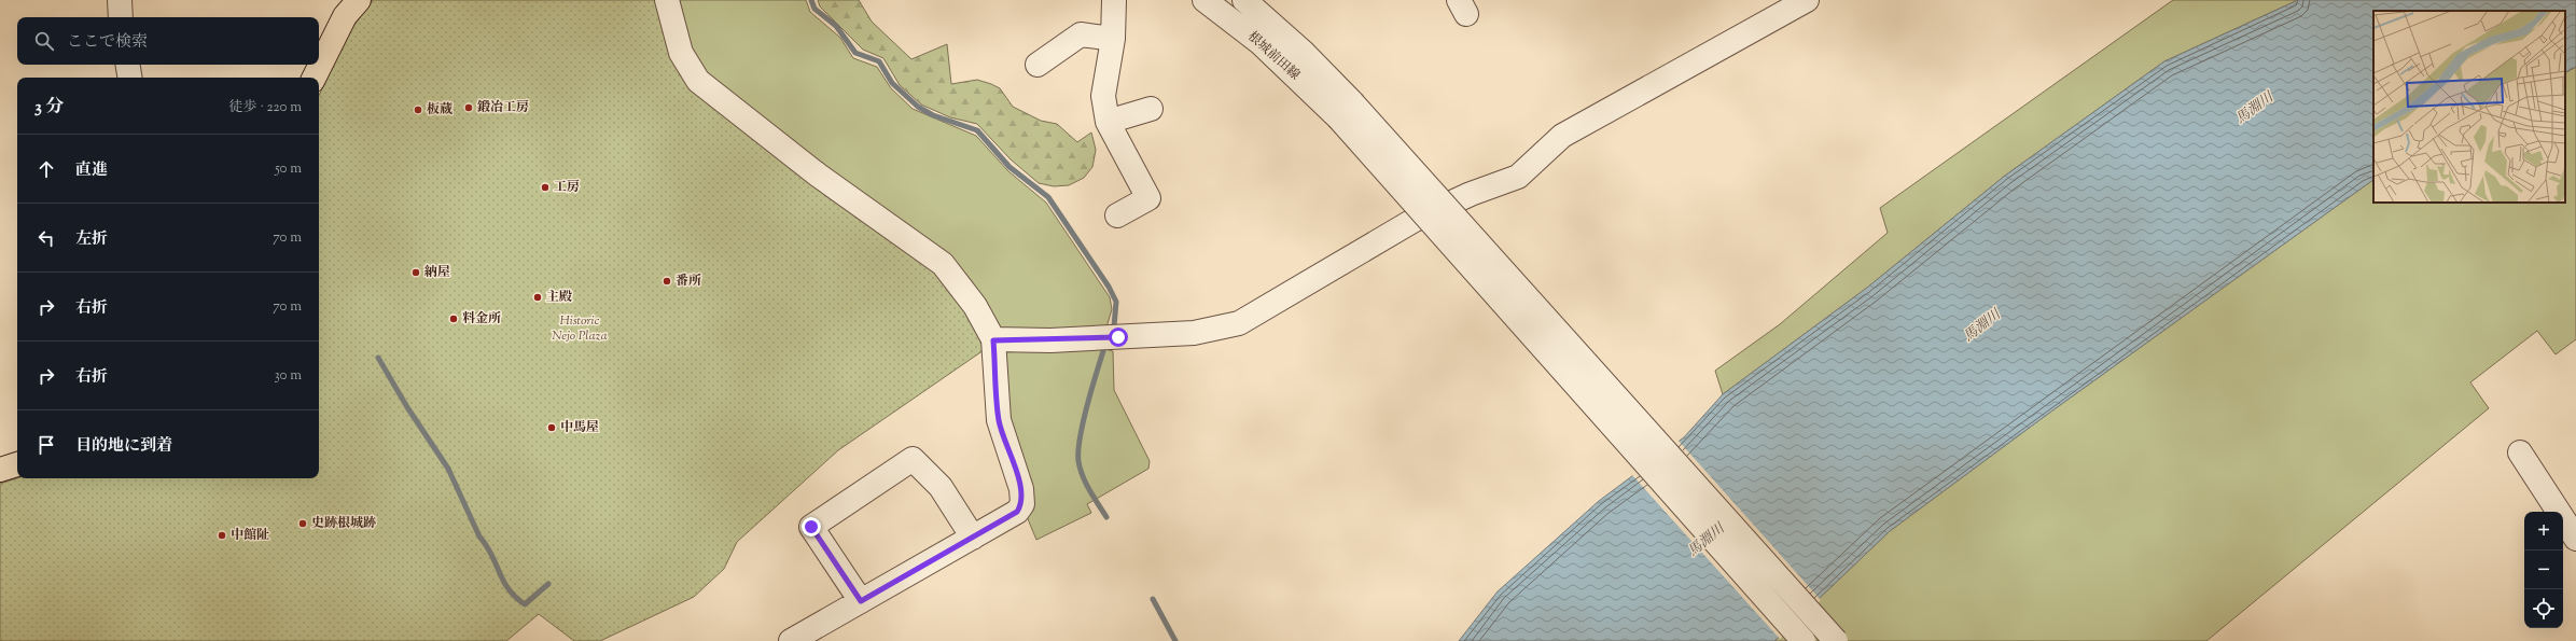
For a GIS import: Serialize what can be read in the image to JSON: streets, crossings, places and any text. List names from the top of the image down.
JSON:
{
  "streets": {
    "street": ["根城前田線"]
  },
  "water": ["馬淵川"],
  "parks": ["Historic Nejo Plaza"],
  "places": [
    "鍛冶工房",
    "板蔵",
    "工房",
    "納屋",
    "番所",
    "主殿",
    "料金所",
    "中馬屋",
    "史跡根城跡",
    "中館阯"
  ],
  "page": {
    "search": "ここで検索",
    "heading": ["3 分", "徒歩 · 220 m"],
    "list": [
      ["直進", "50 m"],
      ["左折", "70 m"],
      ["右折", "70 m"],
      ["右折", "30 m"],
      "目的地に到着"
    ],
    "map_buttons": ["+", "−"]
  }
}
